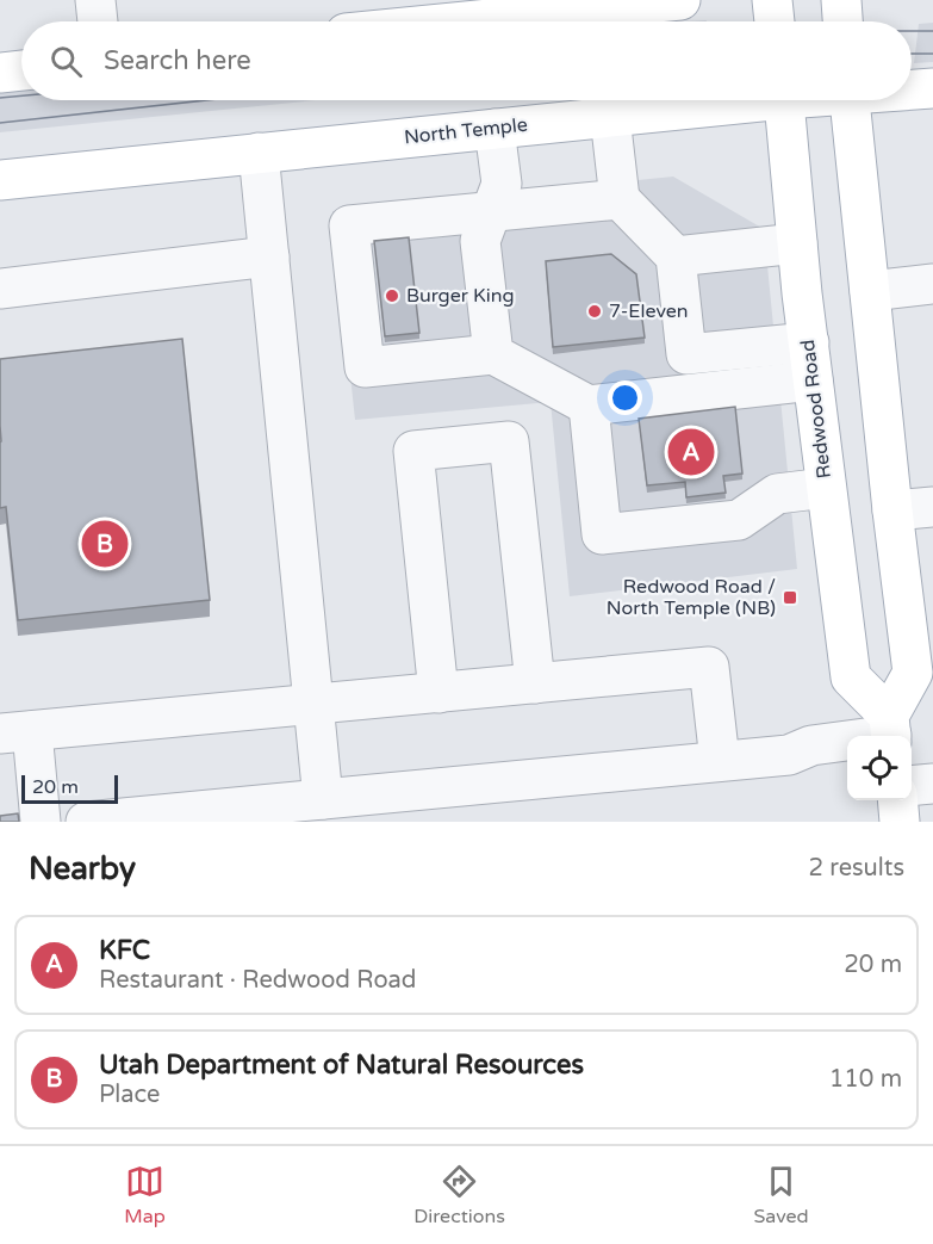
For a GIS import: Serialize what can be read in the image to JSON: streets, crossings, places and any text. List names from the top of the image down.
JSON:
{
  "streets": {
    "main road": ["North Temple", "Redwood Road"]
  },
  "places": {
    "other": ["Burger King", "7-Eleven"],
    "transit": ["Redwood Road / North Temple (NB)"]
  },
  "scale_bar": "20 m",
  "page": {
    "search": "Search here",
    "pins": ["A", "B"],
    "scale": "20 m",
    "heading": ["Nearby", "2 results"],
    "list": [
      {
        "mark": "A",
        "name": "KFC",
        "note": "Restaurant · Redwood Road",
        "value": "20 m"
      },
      {
        "mark": "B",
        "name": "Utah Department of Natural Resources",
        "note": "Place",
        "value": "110 m"
      }
    ],
    "nav": ["Map", "Directions", "Saved"]
  }
}
